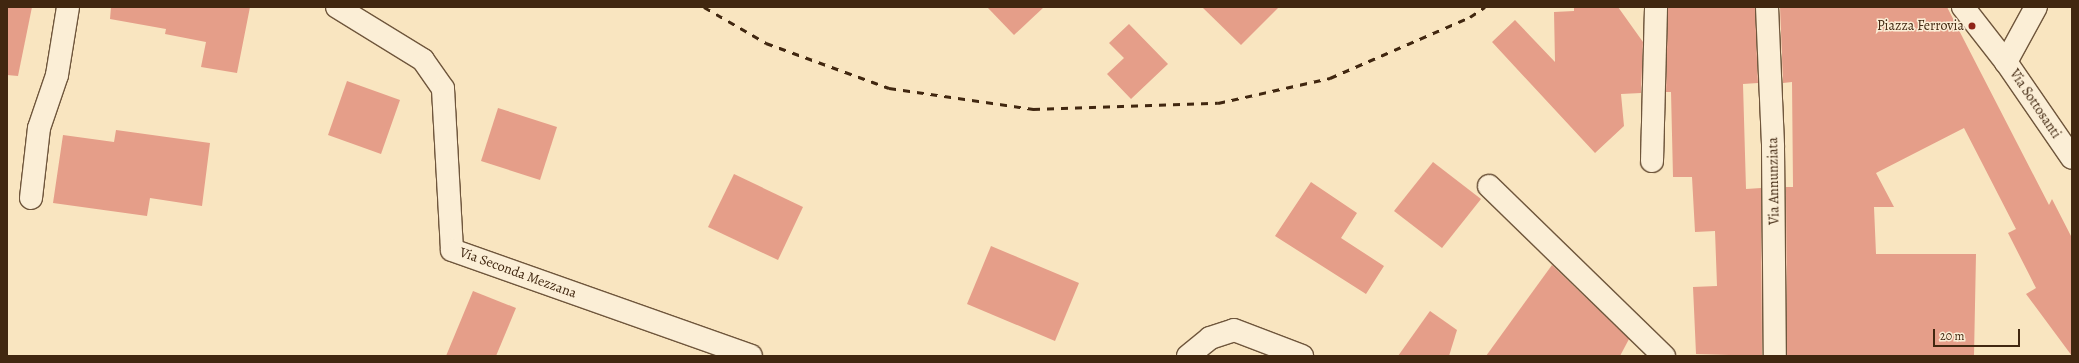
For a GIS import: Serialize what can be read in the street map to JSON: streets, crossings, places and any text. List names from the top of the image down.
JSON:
{
  "streets": {
    "street": ["Via Sottosanti", "Via Annunziata", "Via Seconda Mezzana"]
  },
  "places": ["Piazza Ferrovia"],
  "scale_bar": "20 m"
}
